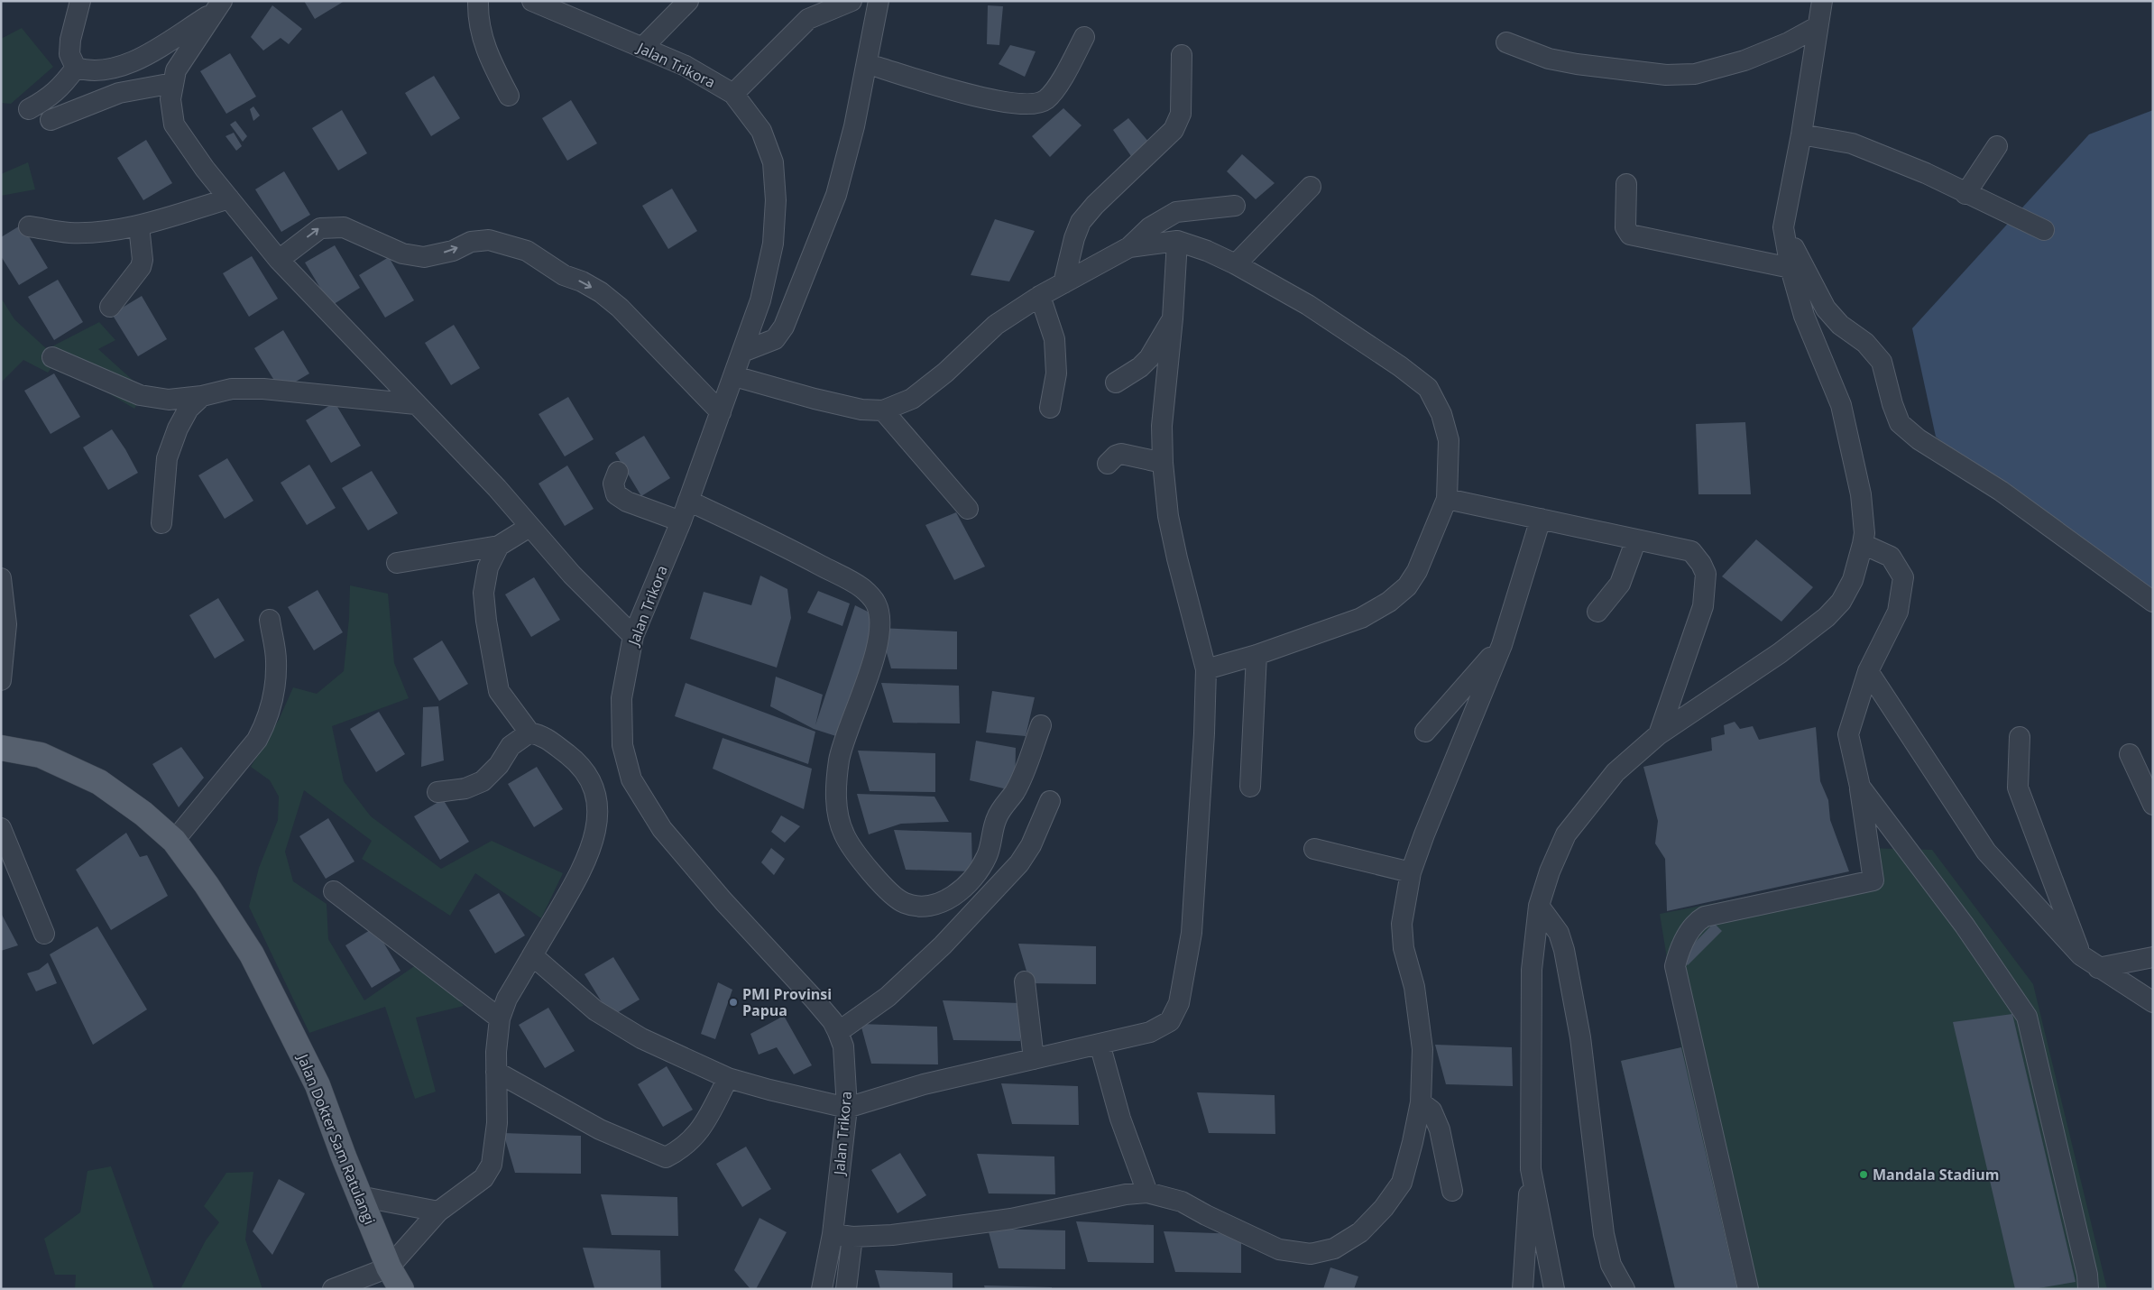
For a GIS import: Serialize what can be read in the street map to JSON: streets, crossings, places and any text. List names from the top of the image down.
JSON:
{
  "streets": {
    "main road": ["Jalan Dokter Sam Ratulangi"],
    "street": ["Jalan Trikora"]
  },
  "places": ["PMI Provinsi Papua", "Mandala Stadium"]
}
